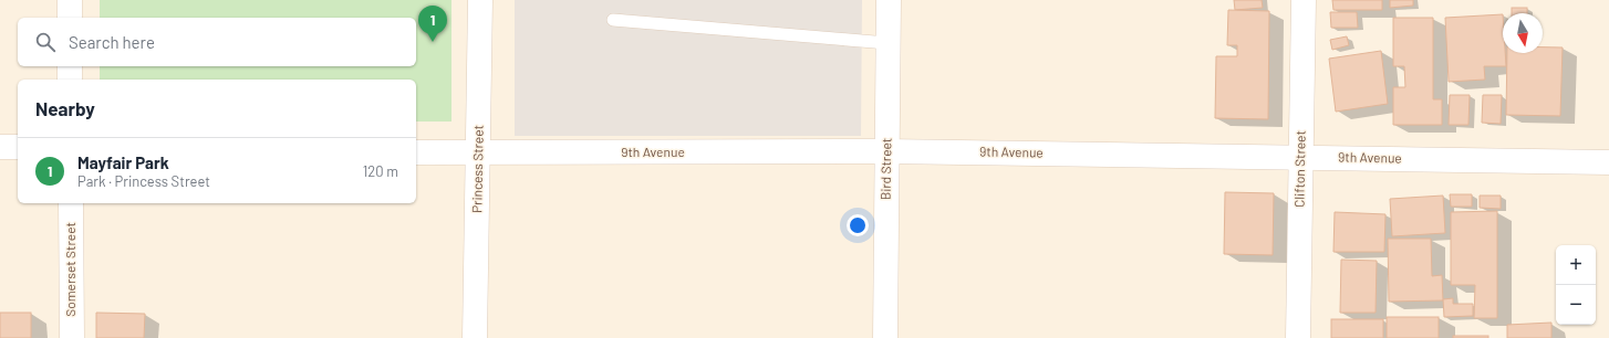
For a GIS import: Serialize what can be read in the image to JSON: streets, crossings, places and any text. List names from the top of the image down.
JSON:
{
  "streets": {
    "street": [
      "9th Avenue",
      "Princess Street",
      "Bird Street",
      "Clifton Street",
      "Somerset Street"
    ]
  },
  "crossings": [
    ["9th Avenue", "Princess Street"],
    ["9th Avenue", "Bird Street"],
    ["9th Avenue", "Clifton Street"]
  ],
  "north": "bottom",
  "page": {
    "pins": "1",
    "search": "Search here",
    "heading": "Nearby",
    "list": [
      {
        "mark": "1",
        "name": "Mayfair Park",
        "note": "Park · Princess Street",
        "value": "120 m"
      }
    ],
    "map_buttons": ["+", "−"]
  }
}
